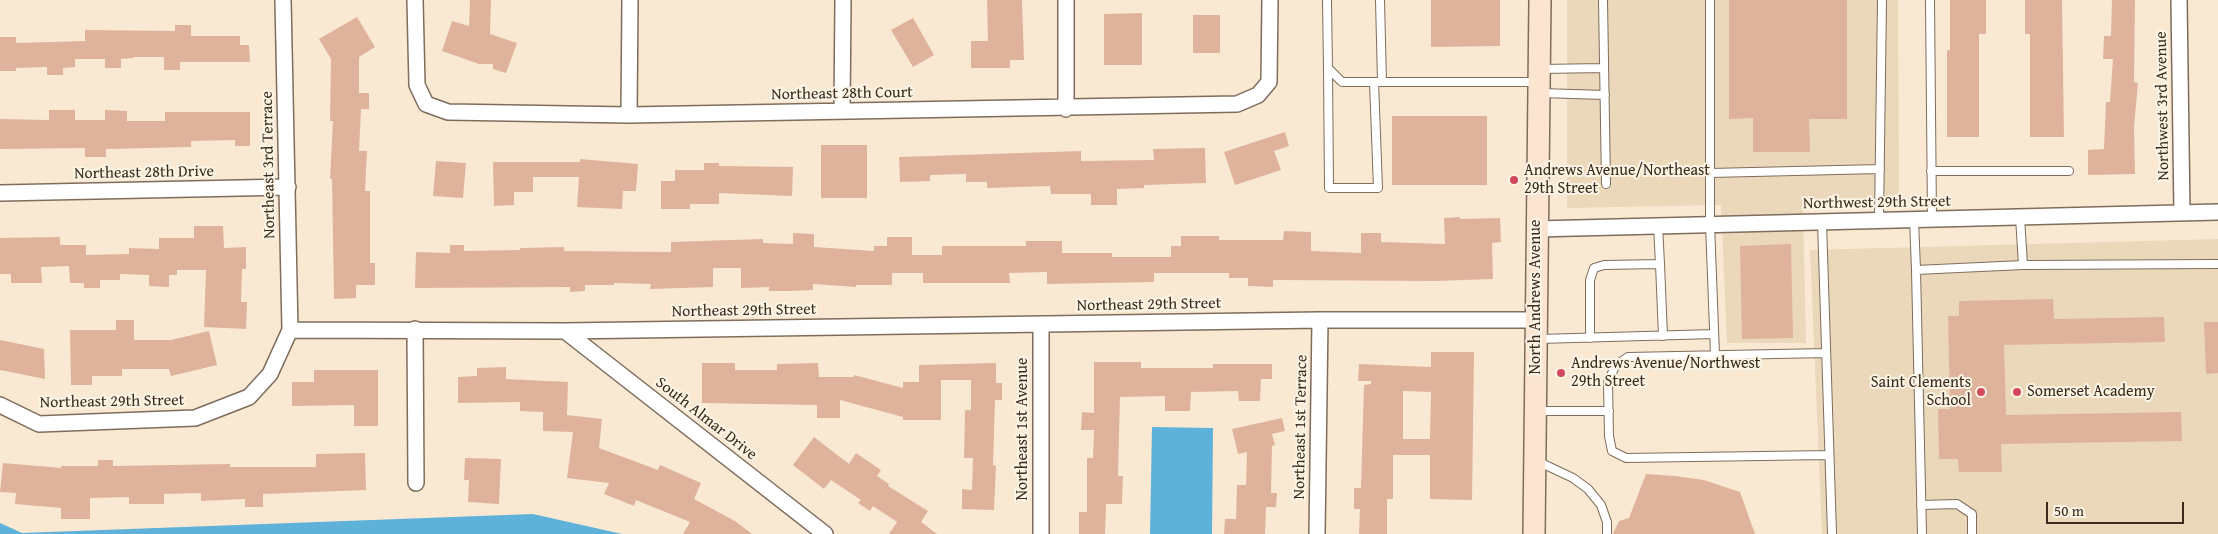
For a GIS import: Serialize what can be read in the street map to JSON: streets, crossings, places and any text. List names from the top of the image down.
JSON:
{
  "streets": {
    "main road": ["North Andrews Avenue"],
    "street": [
      "Northeast 28th Court",
      "Northwest 3rd Avenue",
      "Northeast 3rd Terrace",
      "Northeast 28th Drive",
      "Northwest 29th Street",
      "Northeast 29th Street",
      "South Almar Drive",
      "Northeast 1st Terrace",
      "Northeast 1st Avenue"
    ]
  },
  "crossings": [
    ["Northwest 3rd Avenue", "Northwest 29th Street"],
    ["Northeast 3rd Terrace", "Northeast 28th Drive"],
    ["Northeast 3rd Terrace", "Northeast 29th Street"],
    ["Northwest 29th Street", "North Andrews Avenue"],
    ["North Andrews Avenue", "Northeast 29th Street"],
    ["Northeast 29th Street", "South Almar Drive"],
    ["Northeast 29th Street", "Northeast 1st Terrace"],
    ["Northeast 29th Street", "Northeast 1st Avenue"]
  ],
  "places": [
    "Andrews Avenue/Northeast 29th Street",
    "Andrews Avenue/Northwest 29th Street",
    "Saint Clements School",
    "Somerset Academy"
  ],
  "scale_bar": "50 m"
}
